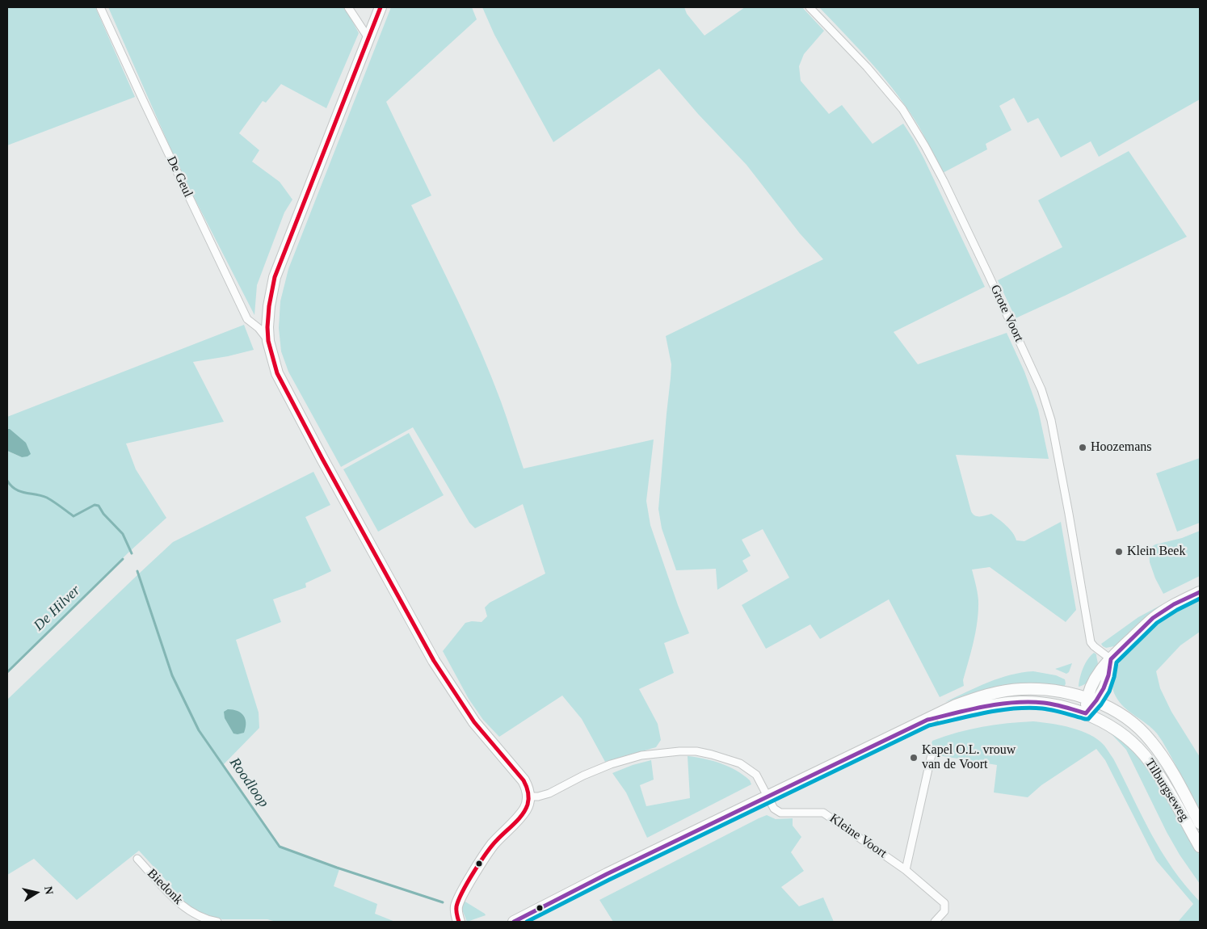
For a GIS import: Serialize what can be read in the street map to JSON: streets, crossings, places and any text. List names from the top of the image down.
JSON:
{
  "streets": {
    "street": [
      "De Geul",
      "Grote Voort",
      "Tilburgseweg",
      "Kleine Voort",
      "Biedonk"
    ]
  },
  "crossings": [
    ["Tilburgseweg", "Kleine Voort"]
  ],
  "water": ["De Hilver", "Roodloop"],
  "places": ["Hoozemans", "Klein Beek", "Kapel O.L. vrouw van de Voort"],
  "north": "right"
}
